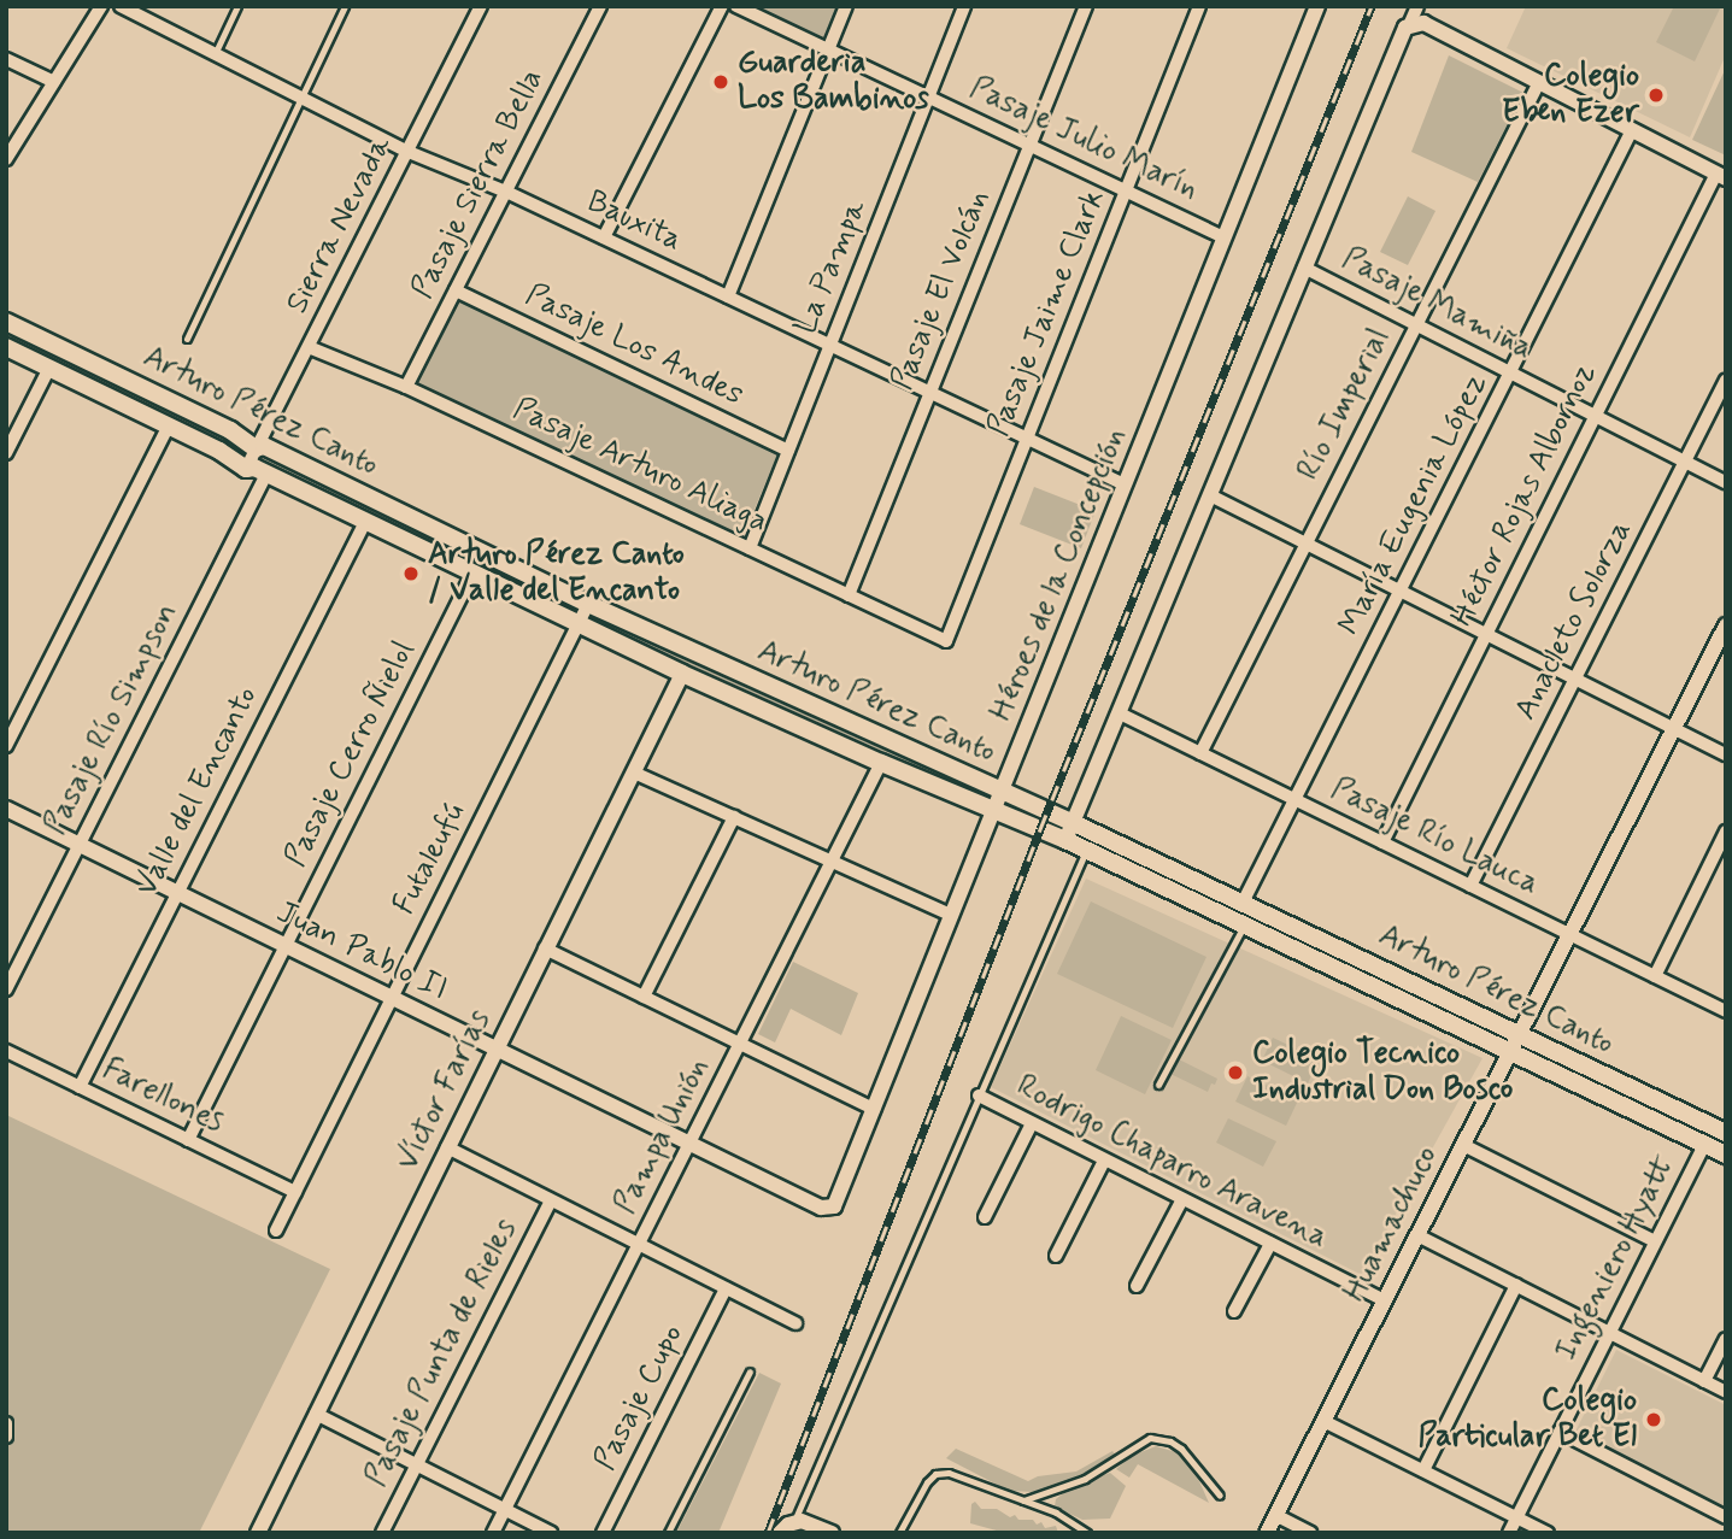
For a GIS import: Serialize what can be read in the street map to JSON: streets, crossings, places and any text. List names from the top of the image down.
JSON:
{
  "streets": {
    "main road": ["Arturo Pérez Canto"],
    "street": [
      "Pasaje Julio Marín",
      "Pasaje Sierra Bella",
      "Bauxita",
      "Sierra Nevada",
      "La Pampa",
      "Pasaje El Volcán",
      "Pasaje Mamiña",
      "Pasaje Jaime Clark",
      "Pasaje Los Andes",
      "Río Imperial",
      "Pasaje Arturo Aliaga",
      "Héctor Rojas Albornoz",
      "María Eugenia López",
      "Héroes de la Concepción",
      "Anacleto Solorza",
      "Pasaje Río Simpson",
      "Pasaje Cerro Ñielol",
      "Valle del Encanto",
      "Pasaje Río Lauca",
      "Futaleufú",
      "Juan Pablo II",
      "Víctor Farías",
      "Farellones",
      "Pampa Unión",
      "Rodrigo Chaparro Aravena",
      "Huamachuco",
      "Ingeniero Hyatt",
      "Pasaje Punta de Rieles",
      "Pasaje Cupo"
    ]
  },
  "crossings": [
    ["Pasaje Julio Marín", "La Pampa"],
    ["Pasaje Julio Marín", "Pasaje El Volcán"],
    ["Pasaje Julio Marín", "Pasaje Jaime Clark"],
    ["Pasaje Julio Marín", "Héroes de la Concepción"],
    ["Pasaje Sierra Bella", "Bauxita"],
    ["Pasaje Sierra Bella", "Pasaje Los Andes"],
    ["Pasaje Sierra Bella", "Pasaje Arturo Aliaga"],
    ["Bauxita", "Sierra Nevada"],
    ["Bauxita", "La Pampa"],
    ["Bauxita", "Pasaje El Volcán"],
    ["Bauxita", "Pasaje Jaime Clark"],
    ["Bauxita", "Héroes de la Concepción"],
    ["Sierra Nevada", "Arturo Pérez Canto"],
    ["Sierra Nevada", "Pasaje Arturo Aliaga"],
    ["La Pampa", "Pasaje Los Andes"],
    ["La Pampa", "Pasaje Arturo Aliaga"],
    ["Pasaje El Volcán", "Pasaje Arturo Aliaga"],
    ["Pasaje Mamiña", "Río Imperial"],
    ["Pasaje Mamiña", "Héctor Rojas Albornoz"],
    ["Pasaje Mamiña", "María Eugenia López"],
    ["Pasaje Mamiña", "Anacleto Solorza"],
    ["Pasaje Jaime Clark", "Pasaje Arturo Aliaga"],
    ["Río Imperial", "Pasaje Río Lauca"],
    ["Arturo Pérez Canto", "María Eugenia López"],
    ["Arturo Pérez Canto", "Héroes de la Concepción"],
    ["Arturo Pérez Canto", "Pasaje Río Simpson"],
    ["Arturo Pérez Canto", "Pasaje Cerro Ñielol"],
    ["Arturo Pérez Canto", "Valle del Encanto"],
    ["Arturo Pérez Canto", "Futaleufú"],
    ["Arturo Pérez Canto", "Víctor Farías"],
    ["Arturo Pérez Canto", "Pampa Unión"],
    ["Arturo Pérez Canto", "Huamachuco"],
    ["Arturo Pérez Canto", "Ingeniero Hyatt"],
    ["Héctor Rojas Albornoz", "Pasaje Río Lauca"],
    ["María Eugenia López", "Pasaje Río Lauca"],
    ["Héroes de la Concepción", "Juan Pablo II"],
    ["Anacleto Solorza", "Pasaje Río Lauca"],
    ["Pasaje Río Simpson", "Juan Pablo II"],
    ["Pasaje Cerro Ñielol", "Juan Pablo II"],
    ["Pasaje Cerro Ñielol", "Farellones"],
    ["Valle del Encanto", "Juan Pablo II"],
    ["Valle del Encanto", "Farellones"],
    ["Pasaje Río Lauca", "Huamachuco"],
    ["Futaleufú", "Juan Pablo II"],
    ["Futaleufú", "Farellones"],
    ["Juan Pablo II", "Víctor Farías"],
    ["Juan Pablo II", "Pampa Unión"],
    ["Rodrigo Chaparro Aravena", "Huamachuco"]
  ],
  "places": [
    "Guarderia Los Bambinos",
    "Colegio Eben Ezer",
    "Arturo Pérez Canto / Valle del Encanto",
    "Colegio Tecnico Industrial Don Bosco",
    "Colegio Particular Bet El"
  ]
}
